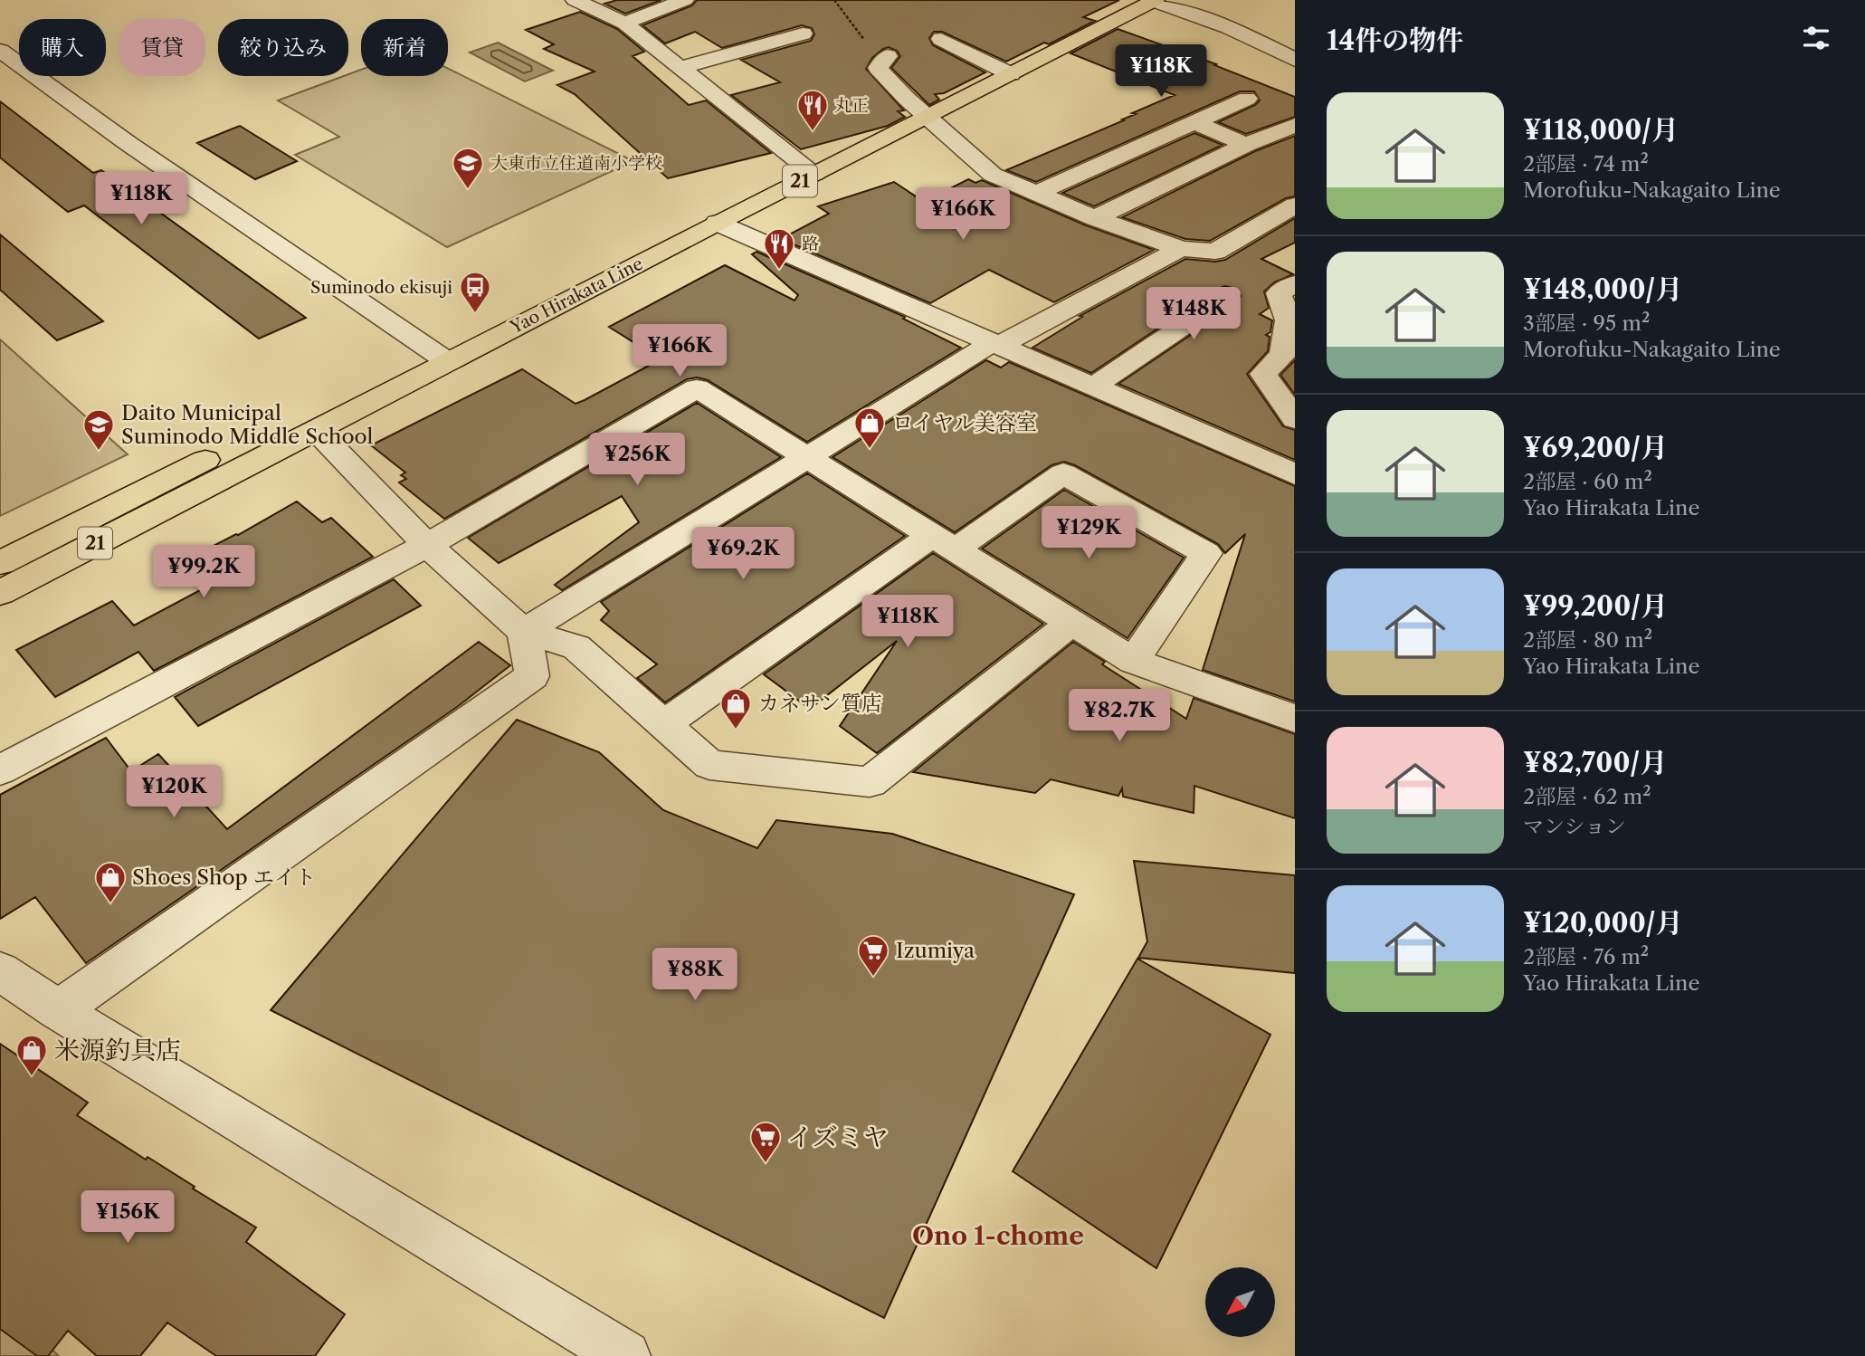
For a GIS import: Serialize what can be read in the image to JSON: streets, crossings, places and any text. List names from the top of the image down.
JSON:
{
  "streets": {
    "main road": ["21", "Yao Hirakata Line"]
  },
  "districts": ["Ono 1-chome"],
  "places": {
    "restaurant": ["丸正", "路"],
    "school or university": ["大東市立住道南小学校", "Daito Municipal Suminodo Middle School"],
    "bus stop": ["Suminodo ekisuji"],
    "shop": [
      "ロイヤル美容室",
      "カネサン質店",
      "Shoes Shop エイト",
      "米源釣具店"
    ],
    "supermarket": ["Izumiya", "イズミヤ"]
  },
  "north": "bottom left",
  "page": {
    "heading": "14件の物件",
    "chip": [
      "購入",
      "賃貸",
      "絞り込み",
      "新着"
    ],
    "price": [
      "¥118K",
      "¥118K",
      "¥166K",
      "¥148K",
      "¥166K",
      "¥256K",
      "¥129K",
      "¥69.2K",
      "¥99.2K",
      "¥118K",
      "¥82.7K",
      "¥120K",
      "¥88K",
      "¥156K"
    ],
    "list": [
      {
        "name": "¥118,000/月",
        "note": "2部屋 · 74 m² · Morofuku-Nakagaito Line"
      },
      {
        "name": "¥148,000/月",
        "note": "3部屋 · 95 m² · Morofuku-Nakagaito Line"
      },
      {
        "name": "¥69,200/月",
        "note": "2部屋 · 60 m² · Yao Hirakata Line"
      },
      {
        "name": "¥99,200/月",
        "note": "2部屋 · 80 m² · Yao Hirakata Line"
      },
      {
        "name": "¥82,700/月",
        "note": "2部屋 · 62 m² · マンション"
      },
      {
        "name": "¥120,000/月",
        "note": "2部屋 · 76 m² · Yao Hirakata Line"
      }
    ]
  }
}
